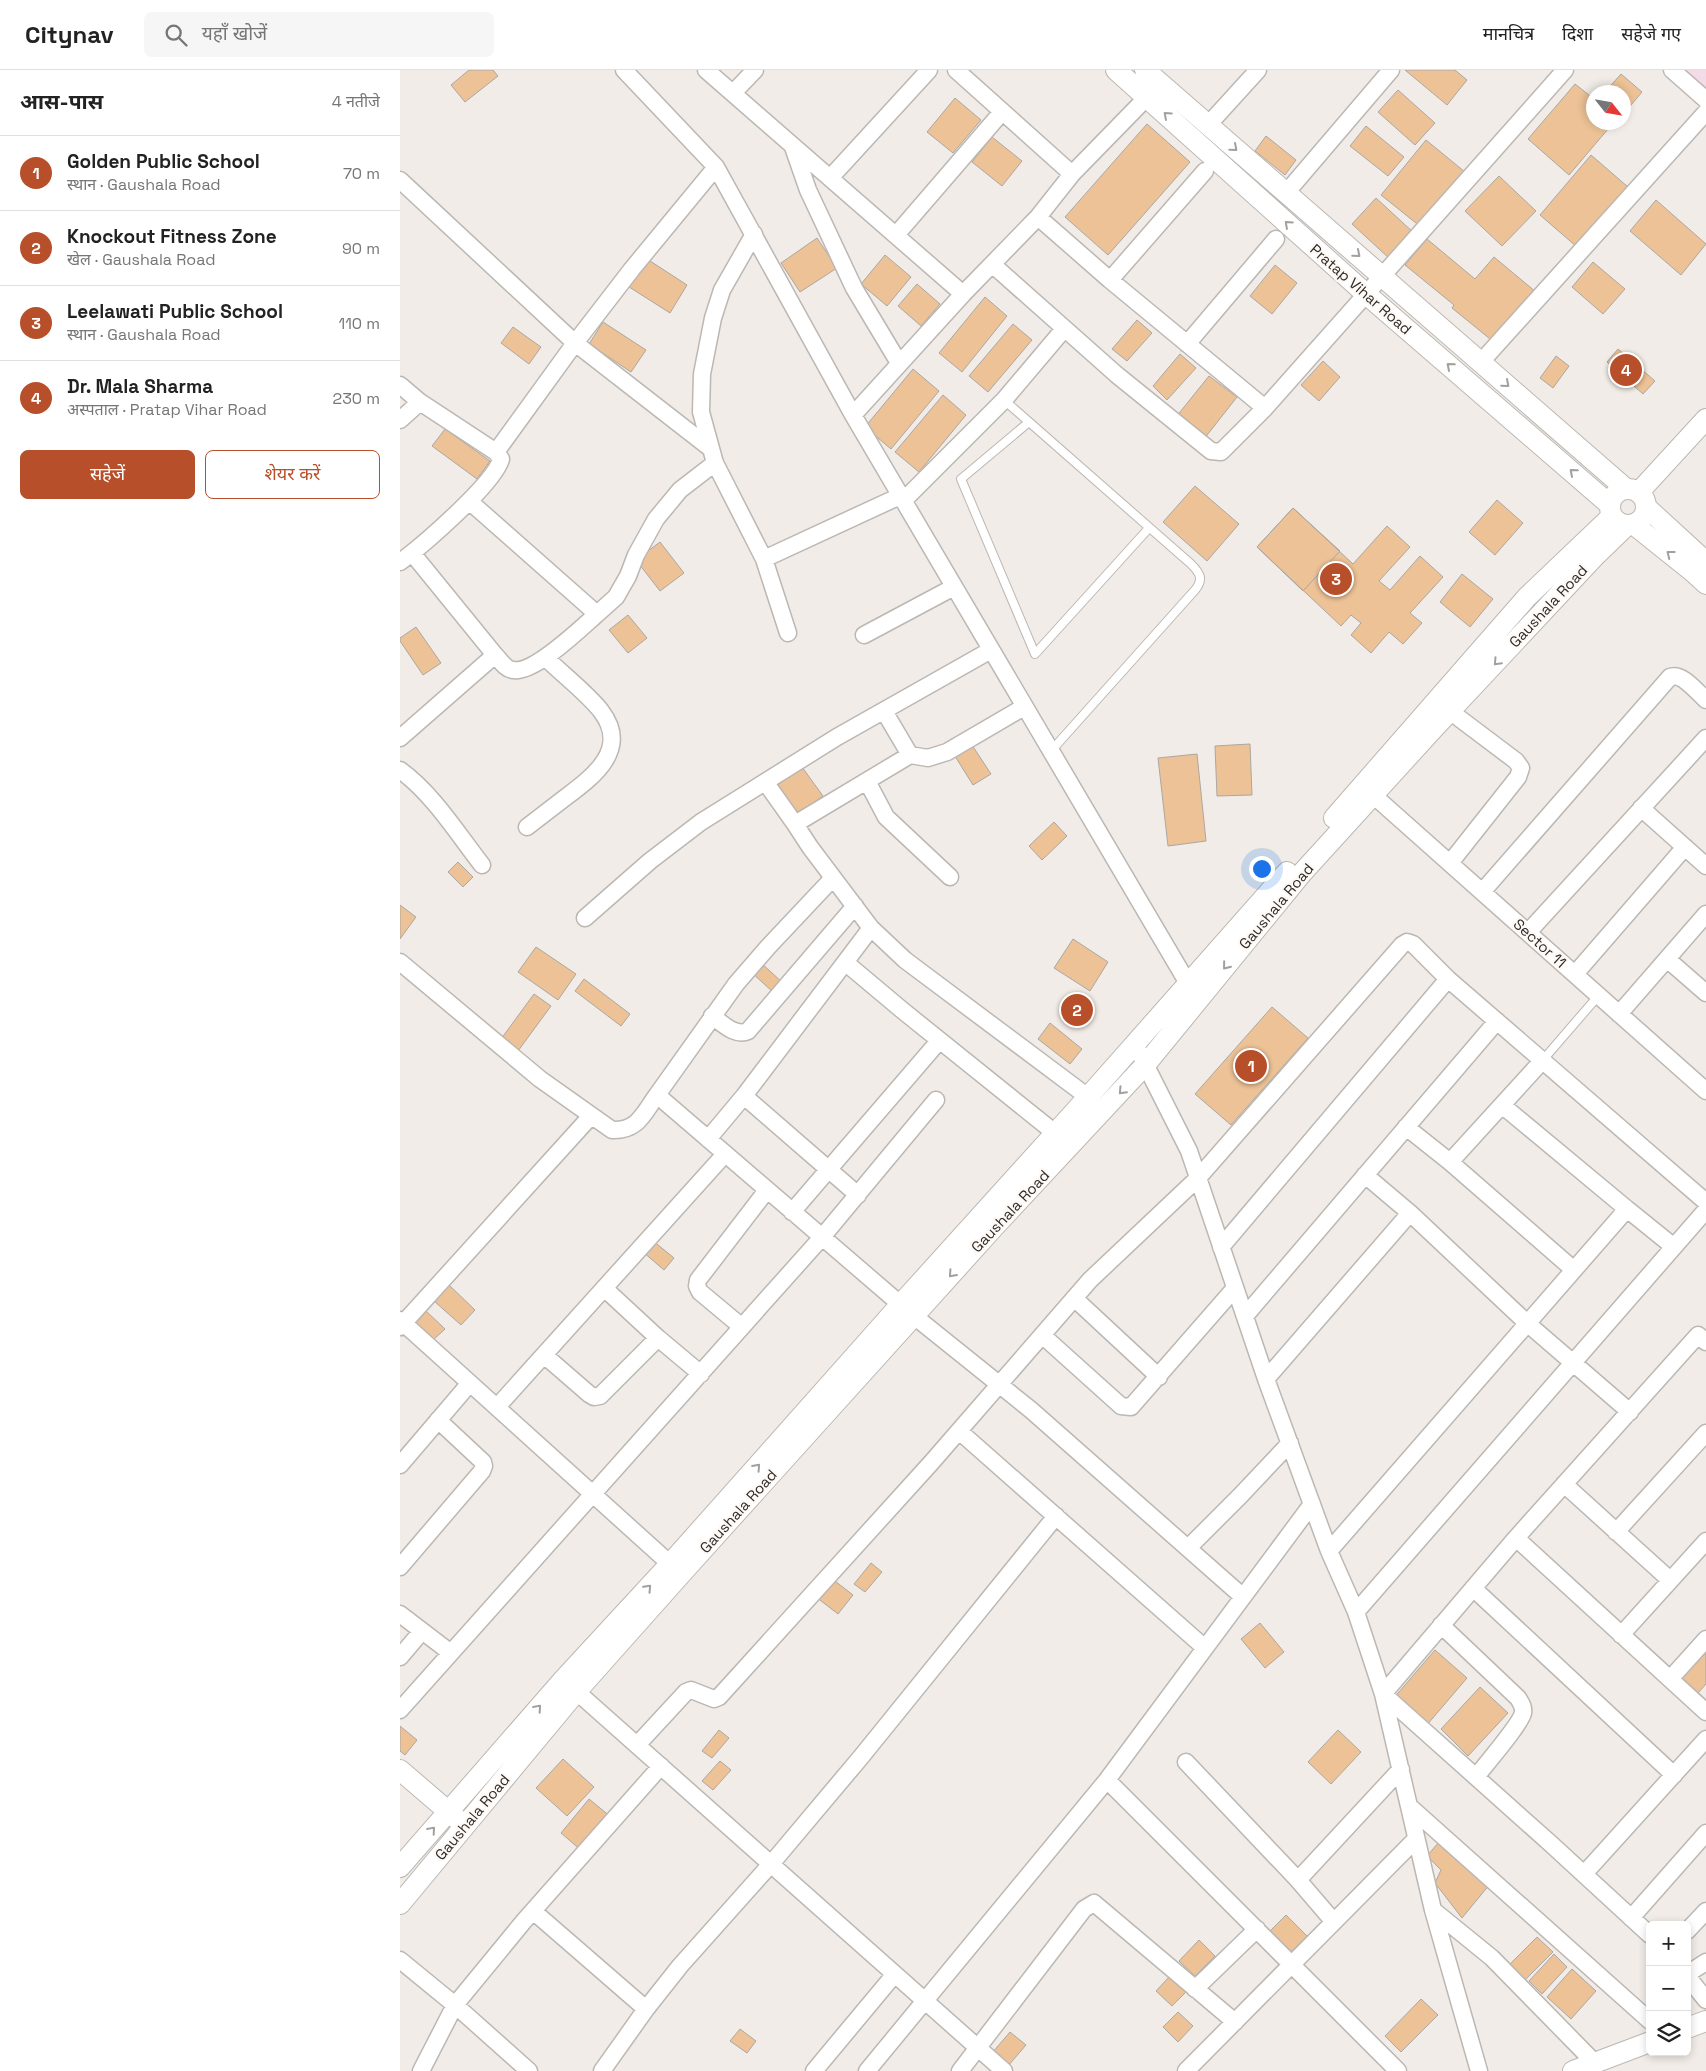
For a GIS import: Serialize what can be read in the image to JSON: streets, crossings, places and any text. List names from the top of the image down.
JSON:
{
  "streets": {
    "street": ["Pratap Vihar Road", "Gaushala Road", "Sector 11"]
  },
  "crossings": [
    ["Pratap Vihar Road", "Gaushala Road"],
    ["Gaushala Road", "Sector 11"]
  ],
  "north": "bottom right",
  "page": {
    "header": "Citynav",
    "search": "यहाँ खोजें",
    "nav": ["मानचित्र", "दिशा", "सहेजे गए"],
    "heading": ["आस-पास", "4 नतीजे"],
    "list": [
      {
        "mark": "1",
        "name": "Golden Public School",
        "note": "स्थान · Gaushala Road",
        "value": "70 m"
      },
      {
        "mark": "2",
        "name": "Knockout Fitness Zone",
        "note": "खेल · Gaushala Road",
        "value": "90 m"
      },
      {
        "mark": "3",
        "name": "Leelawati Public School",
        "note": "स्थान · Gaushala Road",
        "value": "110 m"
      },
      {
        "mark": "4",
        "name": "Dr. Mala Sharma",
        "note": "अस्पताल · Pratap Vihar Road",
        "value": "230 m"
      }
    ],
    "pins": [
      "4",
      "3",
      "2",
      "1"
    ],
    "buttons": ["सहेजें", "शेयर करें"],
    "map_buttons": ["+", "−"]
  }
}
